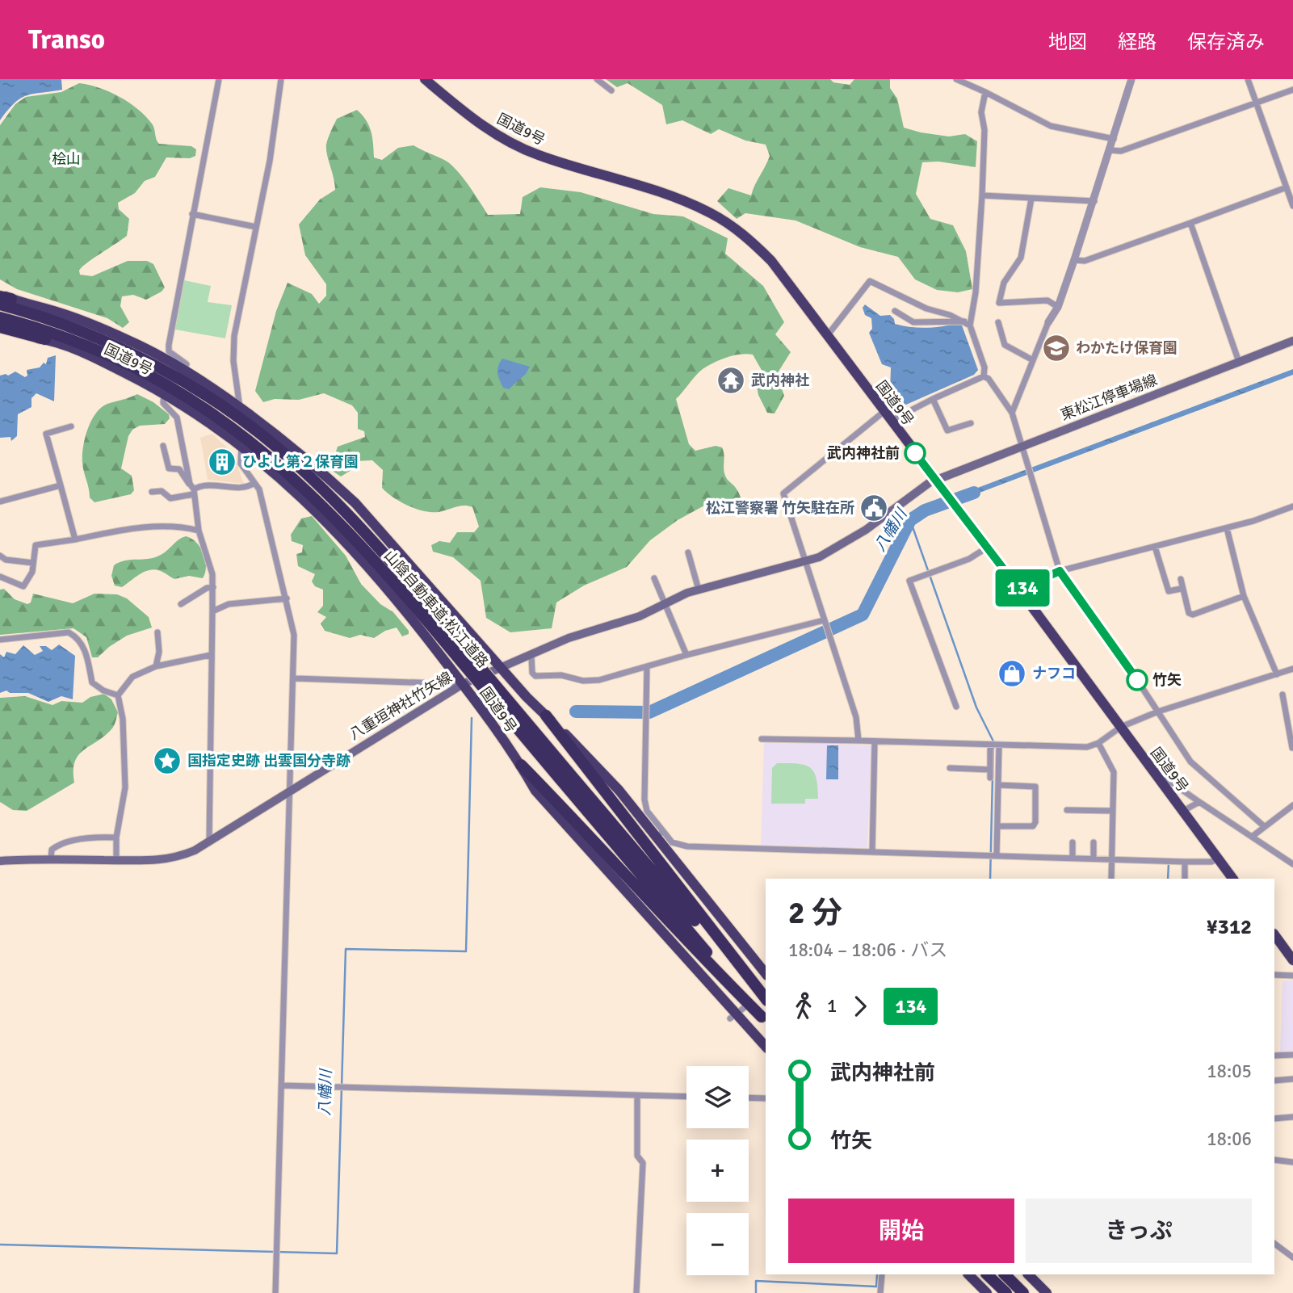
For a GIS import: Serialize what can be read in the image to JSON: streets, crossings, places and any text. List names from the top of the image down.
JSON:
{
  "streets": {
    "highway": ["国道9号", "山陰自動車道;松江道路"],
    "main road": ["東松江停車場線", "八重垣神社竹矢線"]
  },
  "crossings": [
    ["国道9号", "東松江停車場線"],
    ["国道9号", "八重垣神社竹矢線"],
    ["東松江停車場線", "八重垣神社竹矢線"]
  ],
  "water": ["八幡川"],
  "parks": ["桧山"],
  "places": {
    "school or university": ["わかたけ保育園"],
    "temple": ["武内神社"],
    "other": ["武内神社前", "竹矢"],
    "building": ["ひよし第２保育園"],
    "public building": ["松江警察署 竹矢駐在所"],
    "shop": ["ナフコ"],
    "place": ["国指定史跡 出雲国分寺跡"]
  },
  "lines": ["bus line 134"],
  "page": {
    "header": "Transo",
    "nav": ["地図", "経路", "保存済み"],
    "on_map": "134",
    "heading": ["2 分", "18:04 – 18:06 · バス", "¥312"],
    "legs": ["1", "134"],
    "list": [
      {
        "name": "武内神社前",
        "value": "18:05"
      },
      {
        "name": "竹矢",
        "value": "18:06"
      }
    ],
    "map_buttons": ["+", "−"],
    "buttons": ["開始", "きっぷ"]
  }
}
